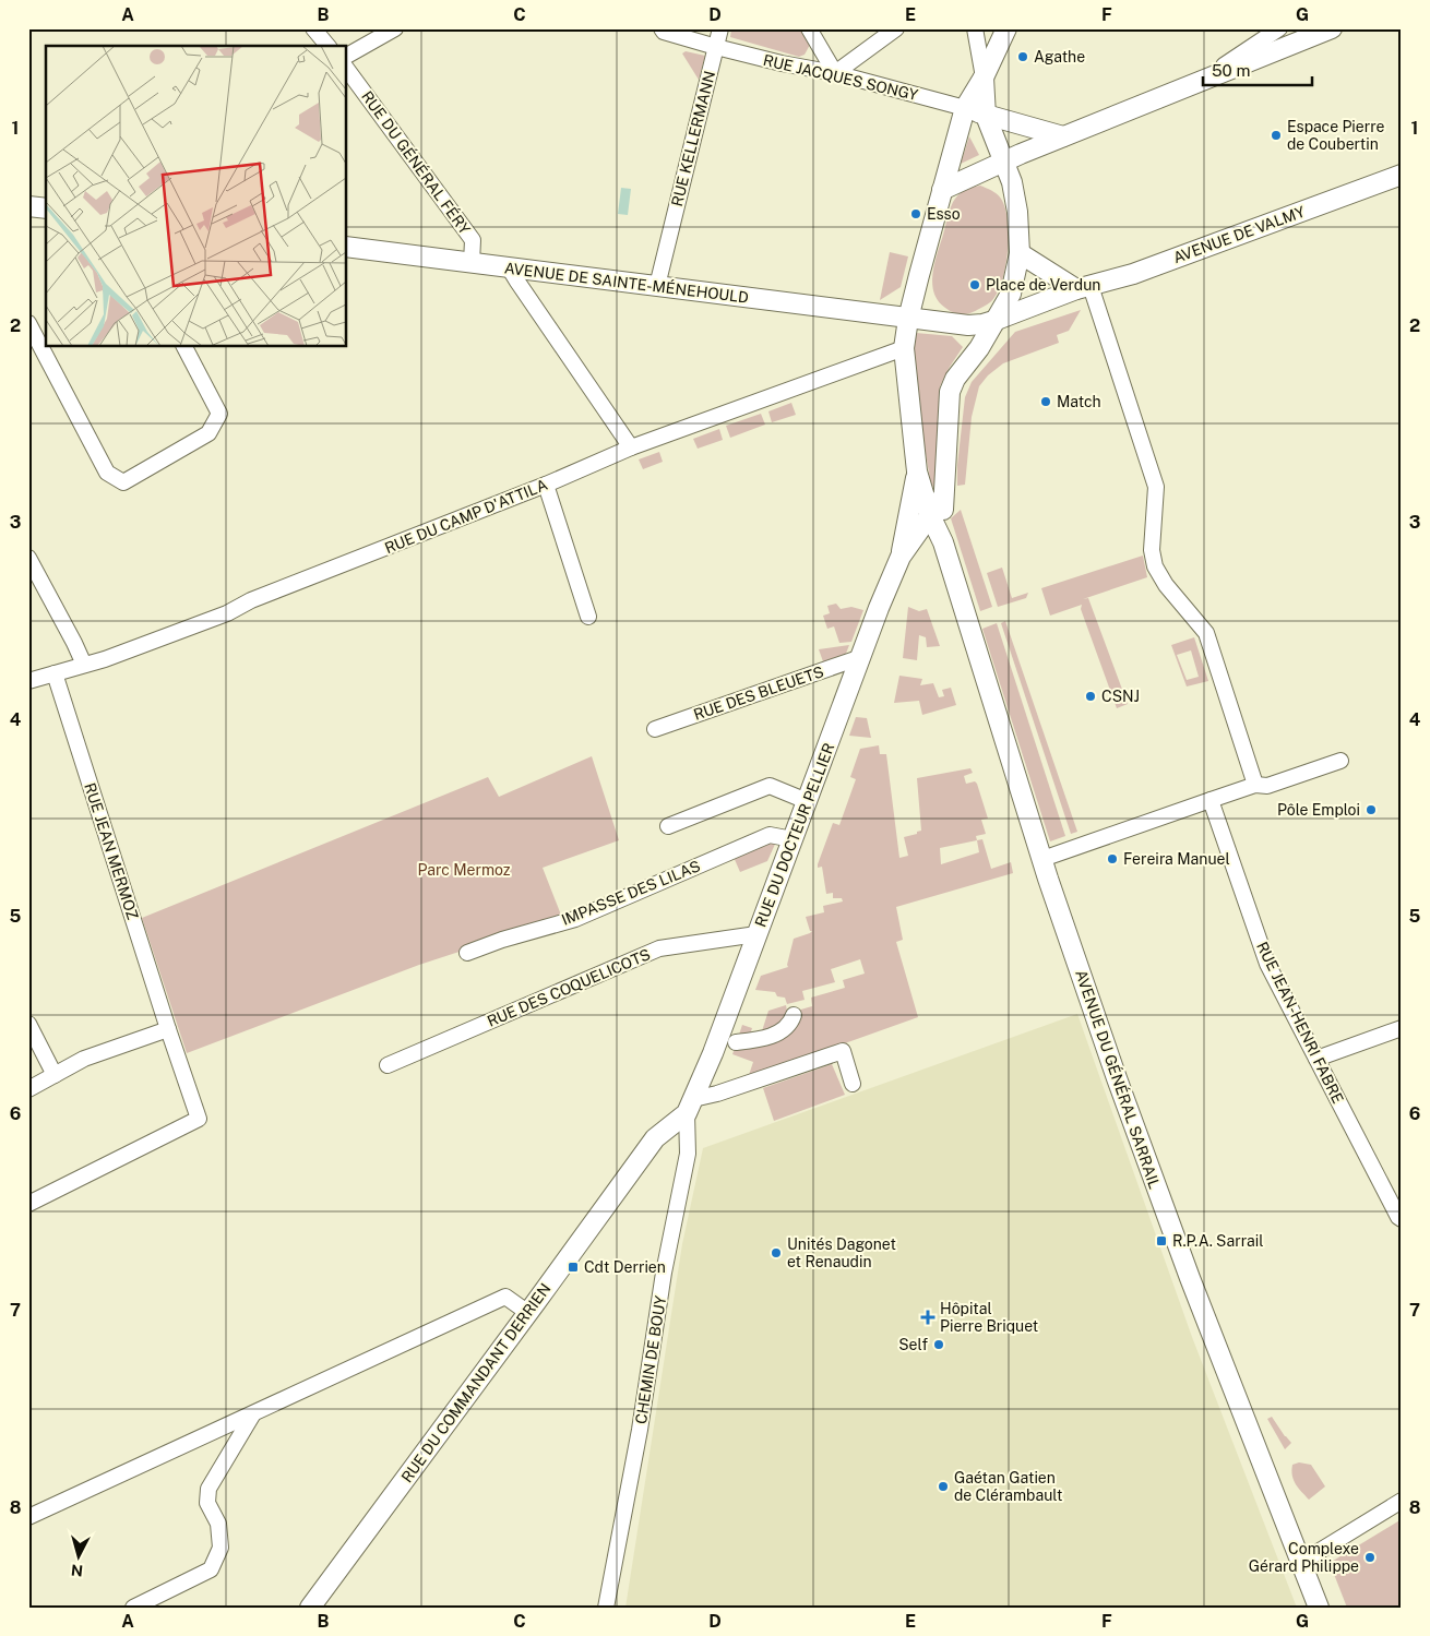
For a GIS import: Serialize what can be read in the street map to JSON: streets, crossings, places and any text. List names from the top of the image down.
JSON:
{
  "streets": {
    "main road": [
      "AVENUE DE VALMY",
      "AVENUE DE SAINTE-MÉNEHOULD",
      "RUE DU DOCTEUR PELLIER",
      "AVENUE DU GÉNÉRAL SARRAIL",
      "RUE DU COMMANDANT DERRIEN"
    ],
    "street": [
      "RUE JACQUES SONGY",
      "RUE KELLERMANN",
      "RUE DU GÉNÉRAL FÉRY",
      "RUE DU CAMP D'ATTILA",
      "RUE DES BLEUETS",
      "RUE JEAN MERMOZ",
      "IMPASSE DES LILAS",
      "RUE DES COQUELICOTS",
      "RUE JEAN-HENRI FABRE",
      "CHEMIN DE BOUY"
    ]
  },
  "crossings": [
    ["RUE JACQUES SONGY", "RUE KELLERMANN"],
    ["RUE KELLERMANN", "AVENUE DE SAINTE-MÉNEHOULD"],
    ["RUE DU GÉNÉRAL FÉRY", "AVENUE DE SAINTE-MÉNEHOULD"],
    ["RUE DU CAMP D'ATTILA", "RUE JEAN MERMOZ"],
    ["RUE DES BLEUETS", "RUE DU DOCTEUR PELLIER"],
    ["RUE DU DOCTEUR PELLIER", "IMPASSE DES LILAS"],
    ["RUE DU DOCTEUR PELLIER", "RUE DES COQUELICOTS"],
    ["RUE DU DOCTEUR PELLIER", "AVENUE DU GÉNÉRAL SARRAIL"],
    ["RUE DU DOCTEUR PELLIER", "CHEMIN DE BOUY"],
    ["RUE DU DOCTEUR PELLIER", "RUE DU COMMANDANT DERRIEN"],
    ["CHEMIN DE BOUY", "RUE DU COMMANDANT DERRIEN"]
  ],
  "parks": ["Parc Mermoz"],
  "places": {
    "other": [
      "Agathe",
      "Espace Pierre de Coubertin",
      "Esso",
      "Place de Verdun",
      "Match",
      "CSNJ",
      "Pôle Emploi",
      "Fereira Manuel",
      "Unités Dagonet et Renaudin",
      "Self",
      "Gaétan Gatien de Clérambault",
      "Complexe Gérard Philippe"
    ],
    "transit": ["R.P.A. Sarrail", "Cdt Derrien"],
    "health": ["Hôpital Pierre Briquet"]
  },
  "scale_bar": "50 m",
  "north": "bottom",
  "grid": {
    "columns": [
      "A",
      "B",
      "C",
      "D",
      "E",
      "F",
      "G"
    ],
    "rows": [
      "1",
      "2",
      "3",
      "4",
      "5",
      "6",
      "7",
      "8"
    ]
  }
}
